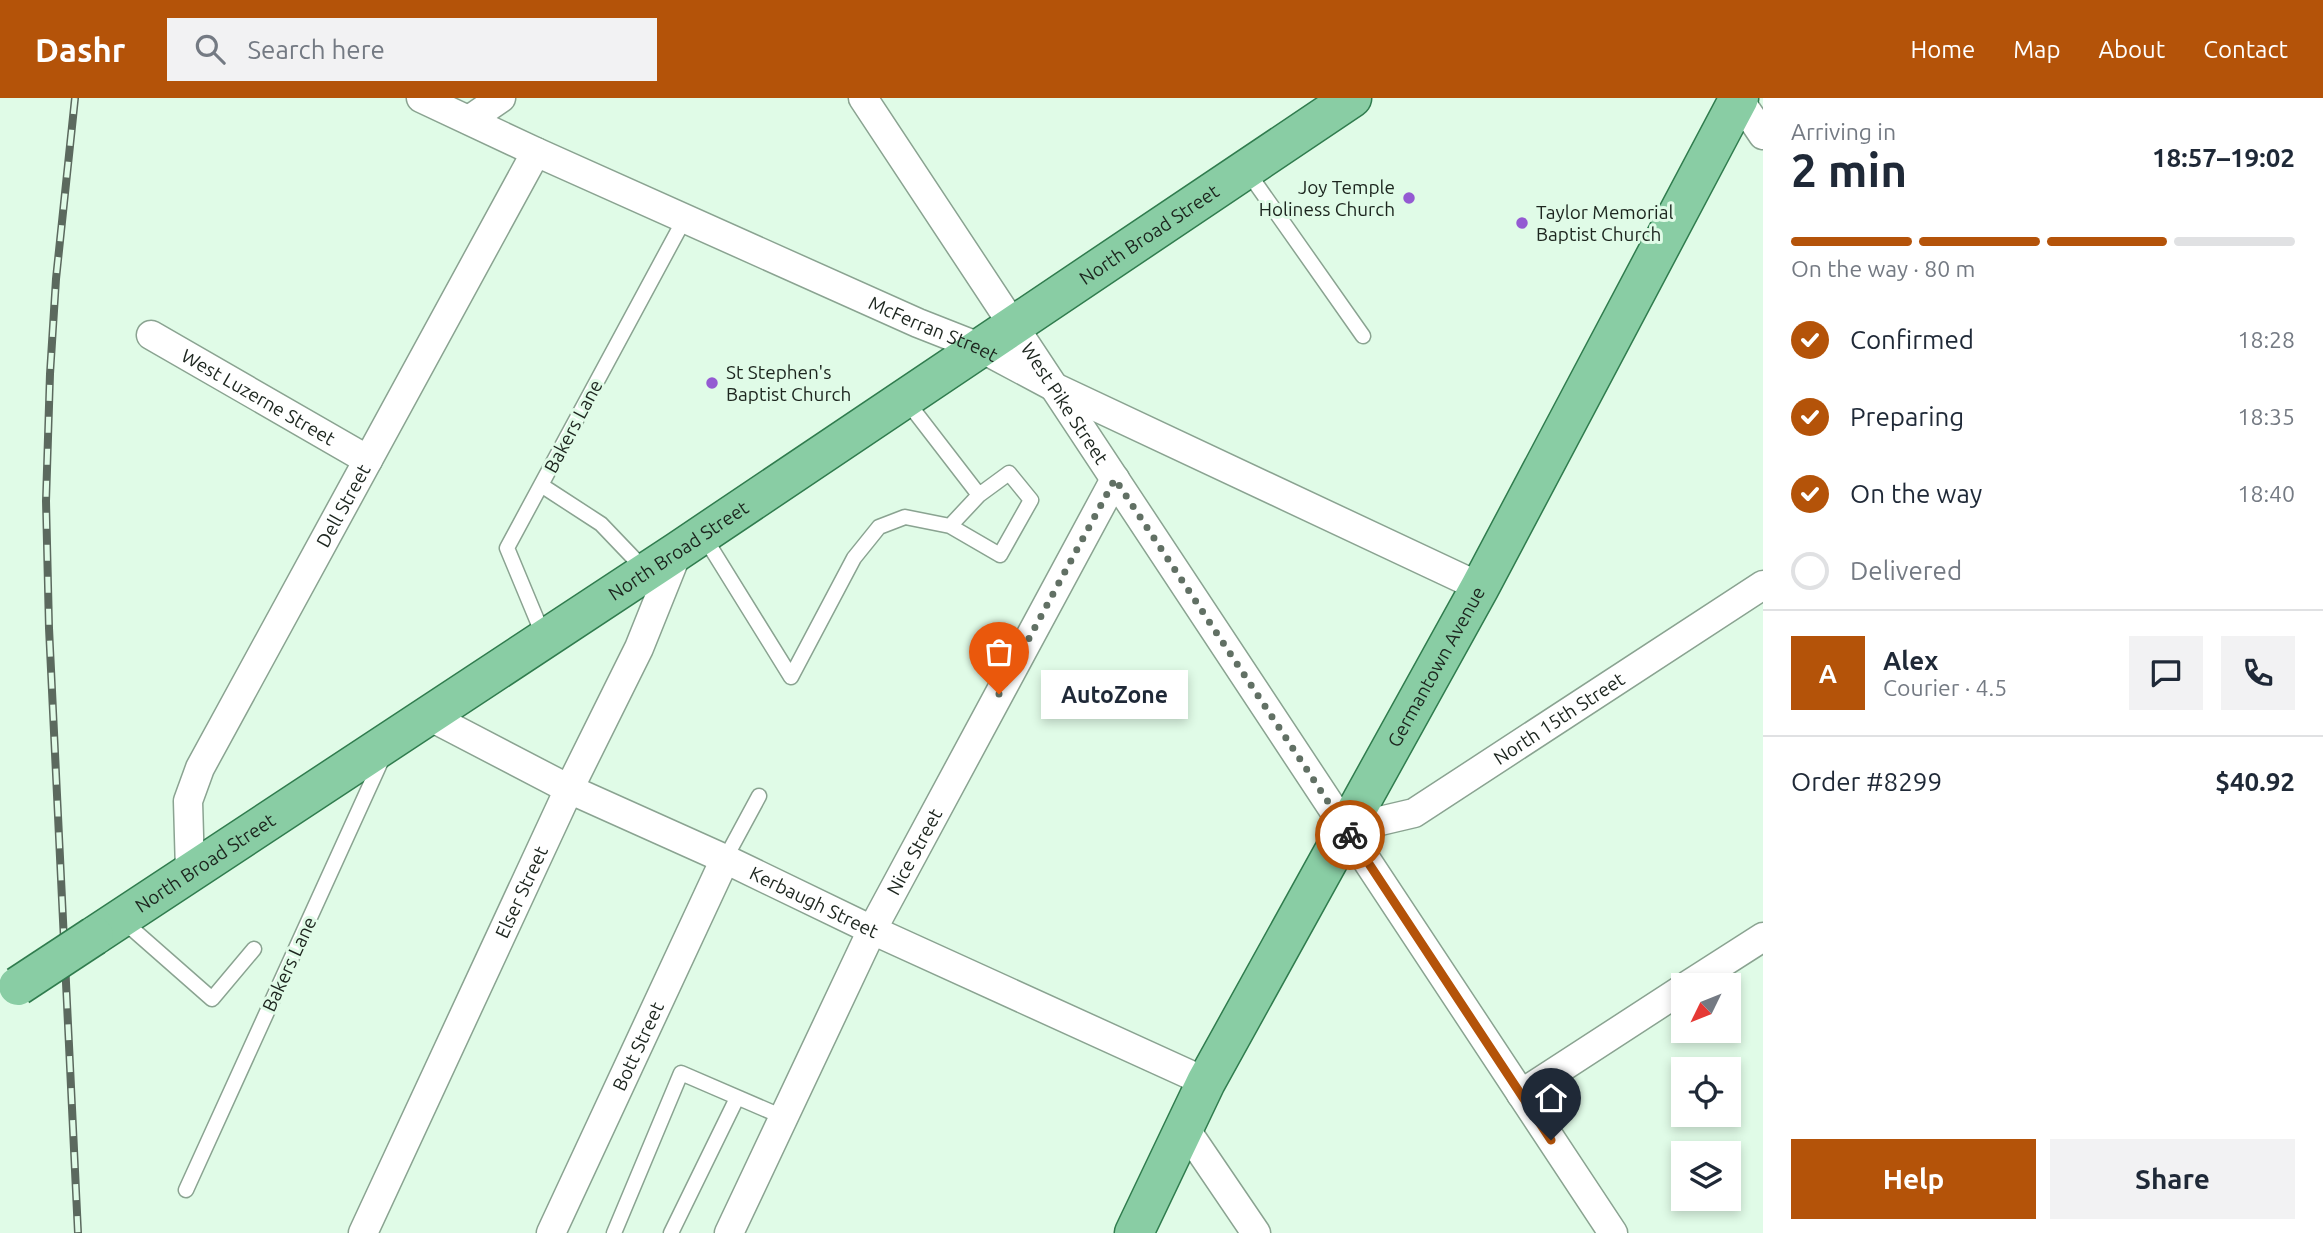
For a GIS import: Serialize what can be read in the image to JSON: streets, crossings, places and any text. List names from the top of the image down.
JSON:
{
  "streets": {
    "main road": ["North Broad Street", "Germantown Avenue"],
    "street": [
      "McFerran Street",
      "West Luzerne Street",
      "West Pike Street",
      "Dell Street",
      "North 15th Street",
      "Nice Street",
      "Elser Street",
      "Kerbaugh Street",
      "Bott Street"
    ],
    "lane": ["Bakers Lane"]
  },
  "crossings": [
    ["North Broad Street", "McFerran Street"],
    ["North Broad Street", "West Pike Street"],
    ["North Broad Street", "Bakers Lane"],
    ["North Broad Street", "Dell Street"],
    ["North Broad Street", "Elser Street"],
    ["North Broad Street", "Kerbaugh Street"],
    ["McFerran Street", "West Pike Street"],
    ["McFerran Street", "Bakers Lane"],
    ["McFerran Street", "Dell Street"],
    ["McFerran Street", "Germantown Avenue"],
    ["West Luzerne Street", "Dell Street"],
    ["West Pike Street", "Germantown Avenue"],
    ["West Pike Street", "North 15th Street"],
    ["West Pike Street", "Nice Street"],
    ["Germantown Avenue", "North 15th Street"],
    ["Germantown Avenue", "Kerbaugh Street"],
    ["Nice Street", "Kerbaugh Street"],
    ["Elser Street", "Kerbaugh Street"],
    ["Kerbaugh Street", "Bott Street"]
  ],
  "places": [
    "Joy Temple Holiness Church",
    "Taylor Memorial Baptist Church",
    "St Stephen's Baptist Church",
    "AutoZone"
  ],
  "north": "bottom left",
  "page": {
    "header": "Dashr",
    "search": "Search here",
    "nav": [
      "Home",
      "Map",
      "About",
      "Contact"
    ],
    "heading": ["2 min", "Arriving in", "18:57–19:02"],
    "panel": [
      "Alex",
      "Courier · 4.5",
      "Order #8299",
      "$40.92"
    ],
    "bar": "On the way · 80 m",
    "list": [
      ["Confirmed", "18:28"],
      ["Preparing", "18:35"],
      ["On the way", "18:40"],
      "Delivered"
    ],
    "round": "A",
    "bubble": "AutoZone",
    "buttons": ["Help", "Share"]
  }
}
